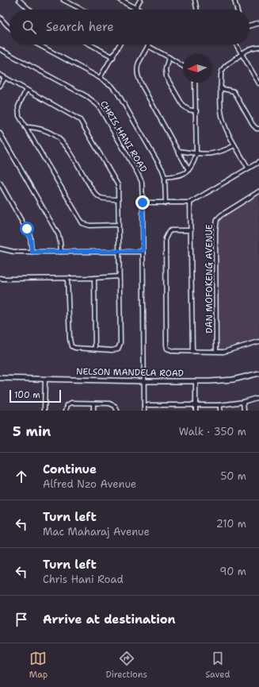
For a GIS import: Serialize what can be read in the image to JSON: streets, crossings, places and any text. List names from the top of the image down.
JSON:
{
  "streets": {
    "street": ["CHRIS HANI ROAD", "DAN MOFOKENG AVENUE", "NELSON MANDELA ROAD"]
  },
  "crossings": [
    ["CHRIS HANI ROAD", "NELSON MANDELA ROAD"]
  ],
  "scale_bar": "100 m",
  "north": "left",
  "page": {
    "search": "Search here",
    "scale": "100 m",
    "heading": ["5 min", "Walk · 350 m"],
    "list": [
      ["Continue", "Alfred Nzo Avenue", "50 m"],
      ["Turn left", "Mac Maharaj Avenue", "210 m"],
      ["Turn left", "Chris Hani Road", "90 m"],
      "Arrive at destination"
    ],
    "nav": ["Map", "Directions", "Saved"]
  }
}
